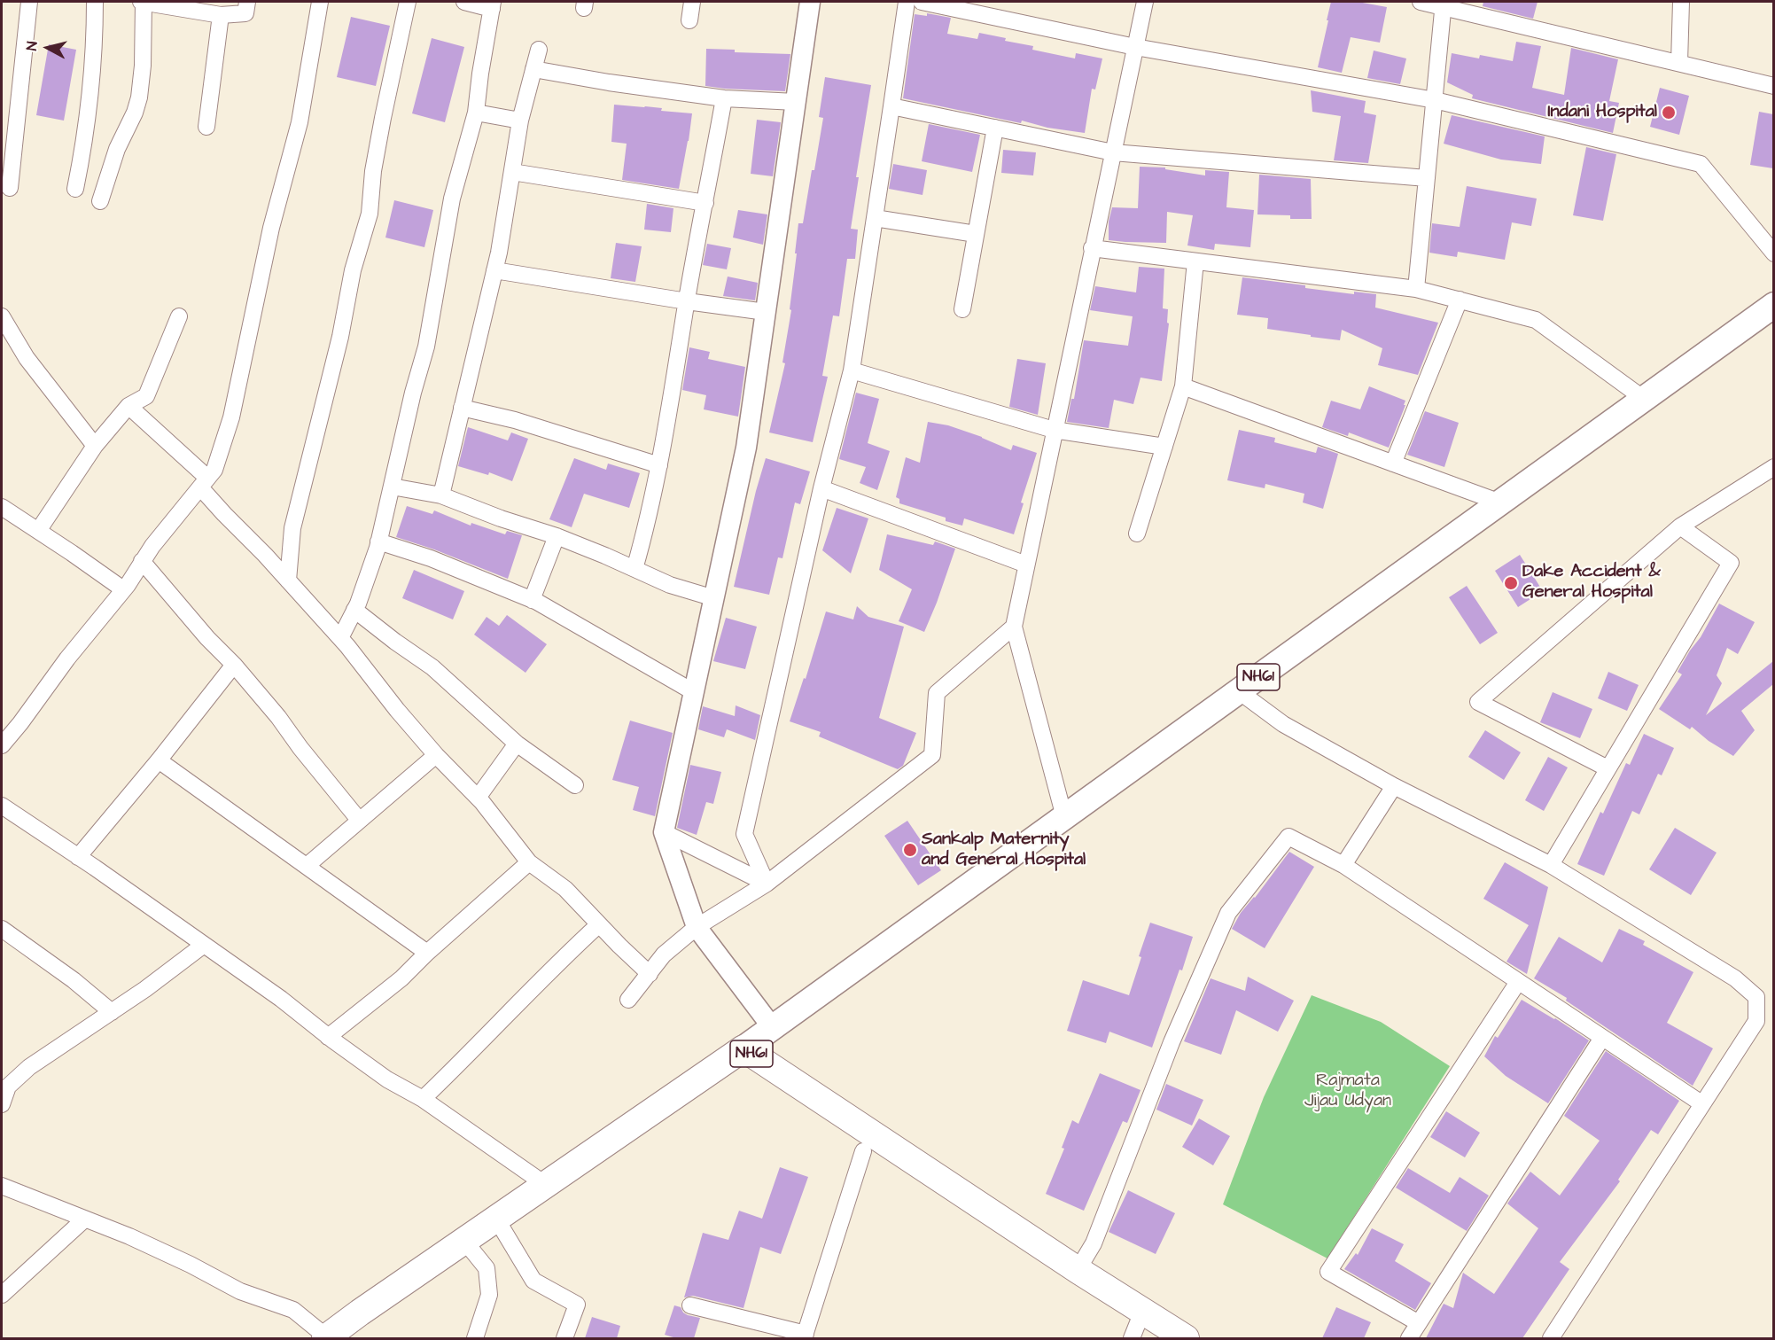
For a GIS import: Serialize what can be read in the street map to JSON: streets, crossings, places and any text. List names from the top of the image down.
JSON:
{
  "streets": {
    "highway": ["NH61"]
  },
  "parks": ["Rajmata Jijau Udyan"],
  "places": ["Indani Hospital", "Dake Accident & General Hospital", "Sankalp Maternity and General Hospital"],
  "north": "left"
}
